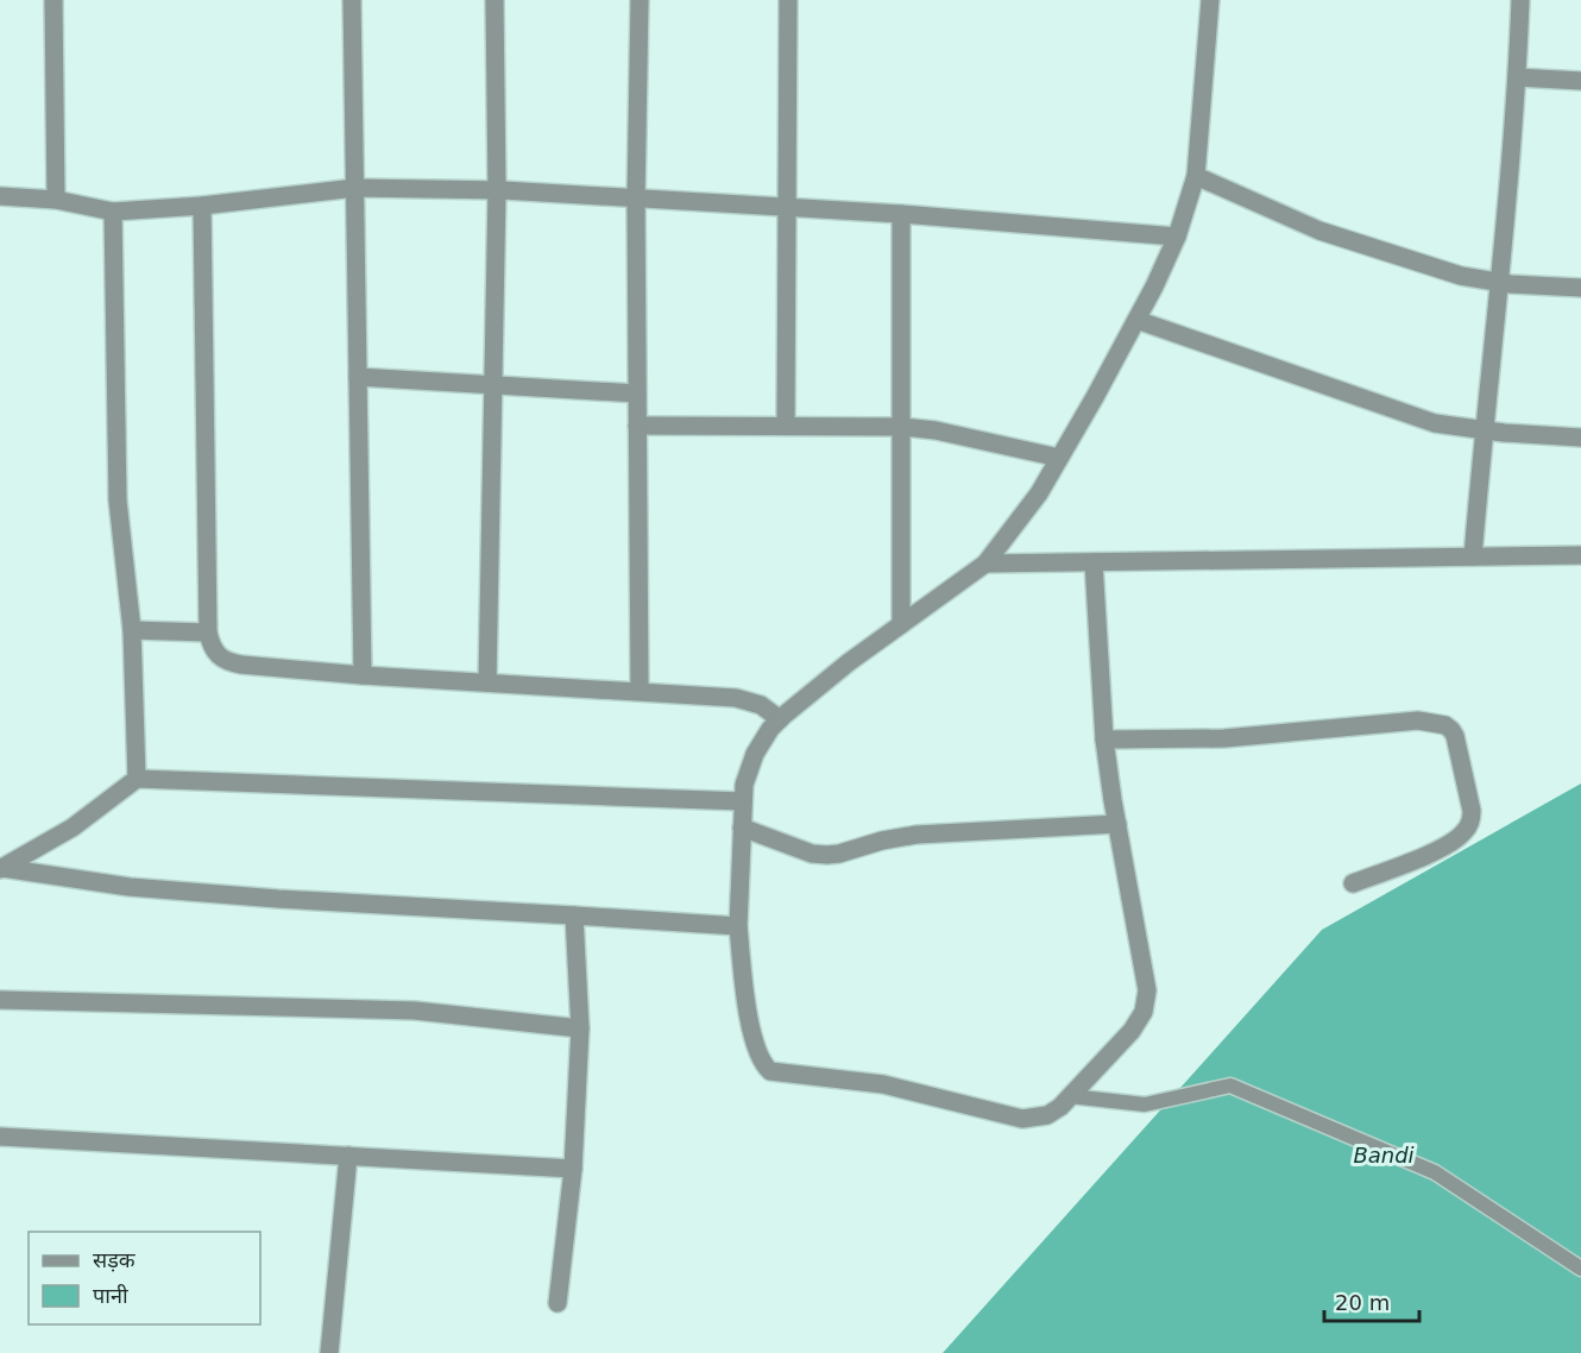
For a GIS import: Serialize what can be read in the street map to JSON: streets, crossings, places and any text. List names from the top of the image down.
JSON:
{
  "water": ["Bandi"],
  "legend": ["सड़क", "पानी"],
  "scale_bar": "20 m"
}
